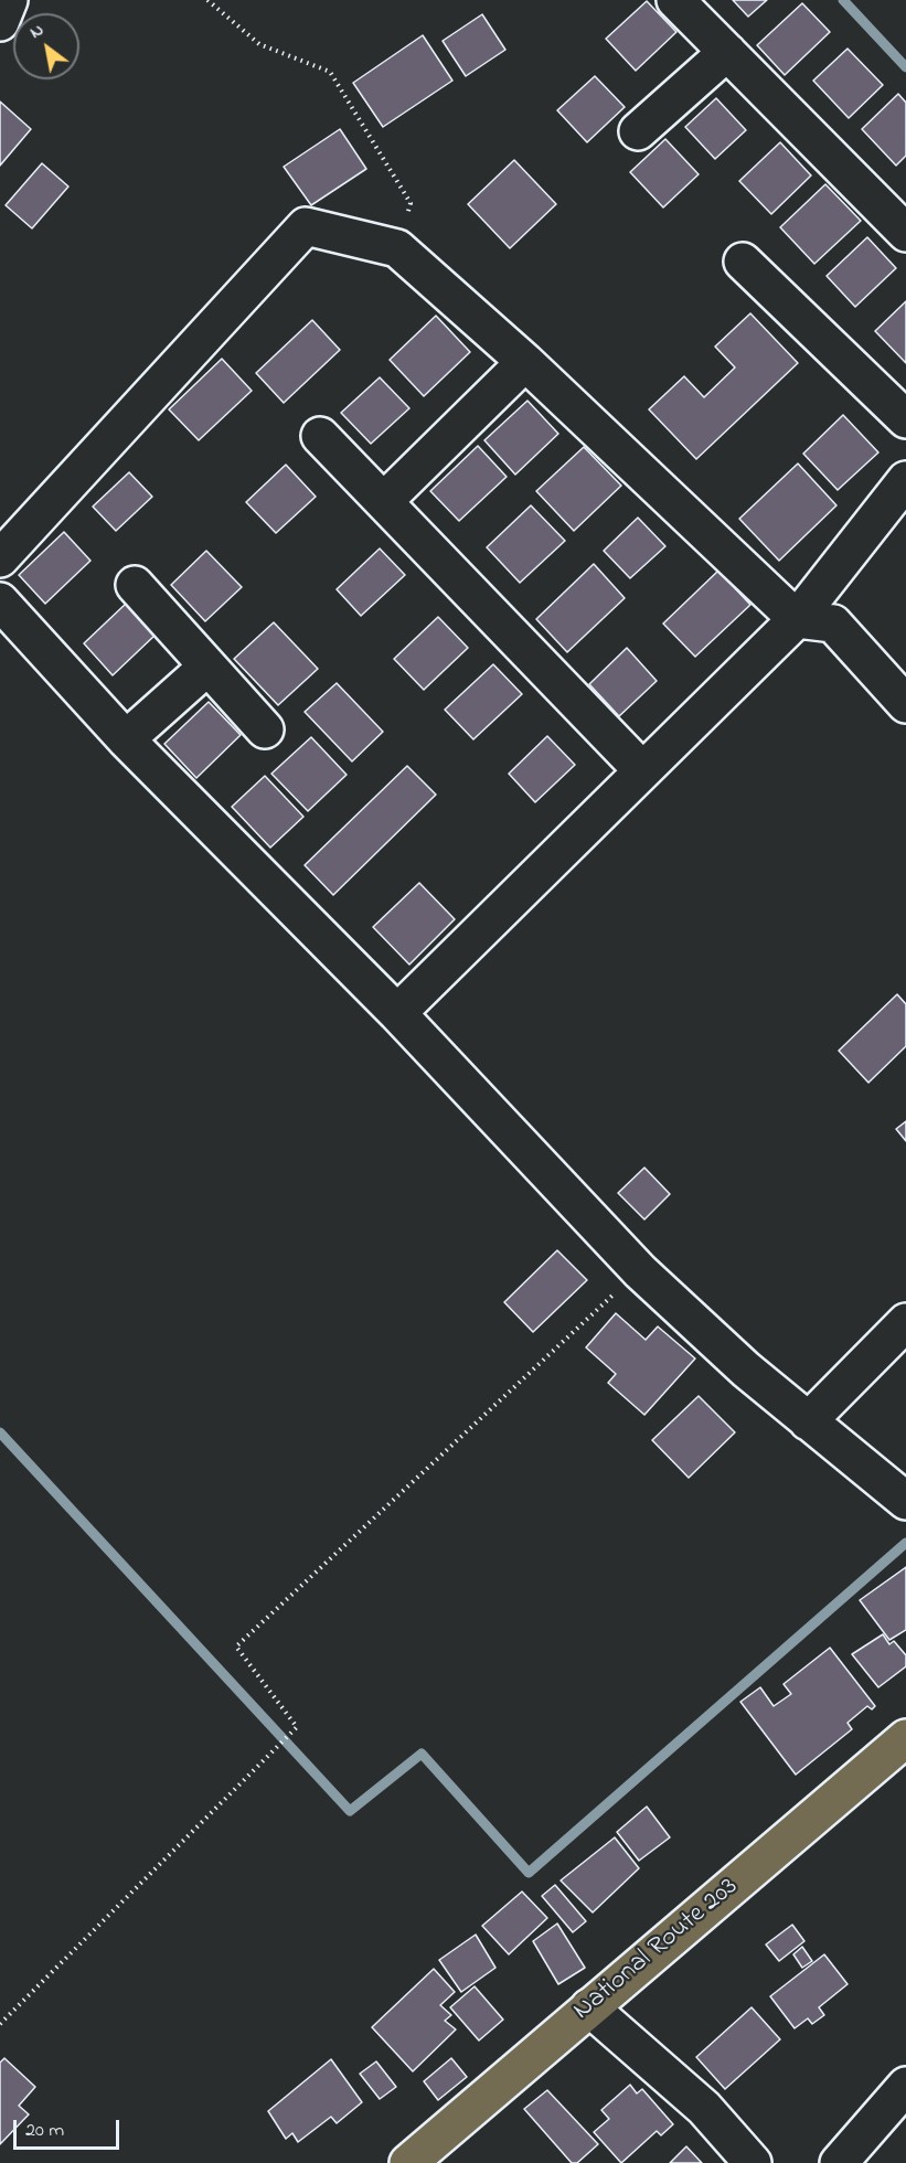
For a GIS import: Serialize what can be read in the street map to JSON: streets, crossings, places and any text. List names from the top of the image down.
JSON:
{
  "streets": {
    "highway": ["National Route 203"]
  },
  "scale_bar": "20 m",
  "north": "top left"
}
